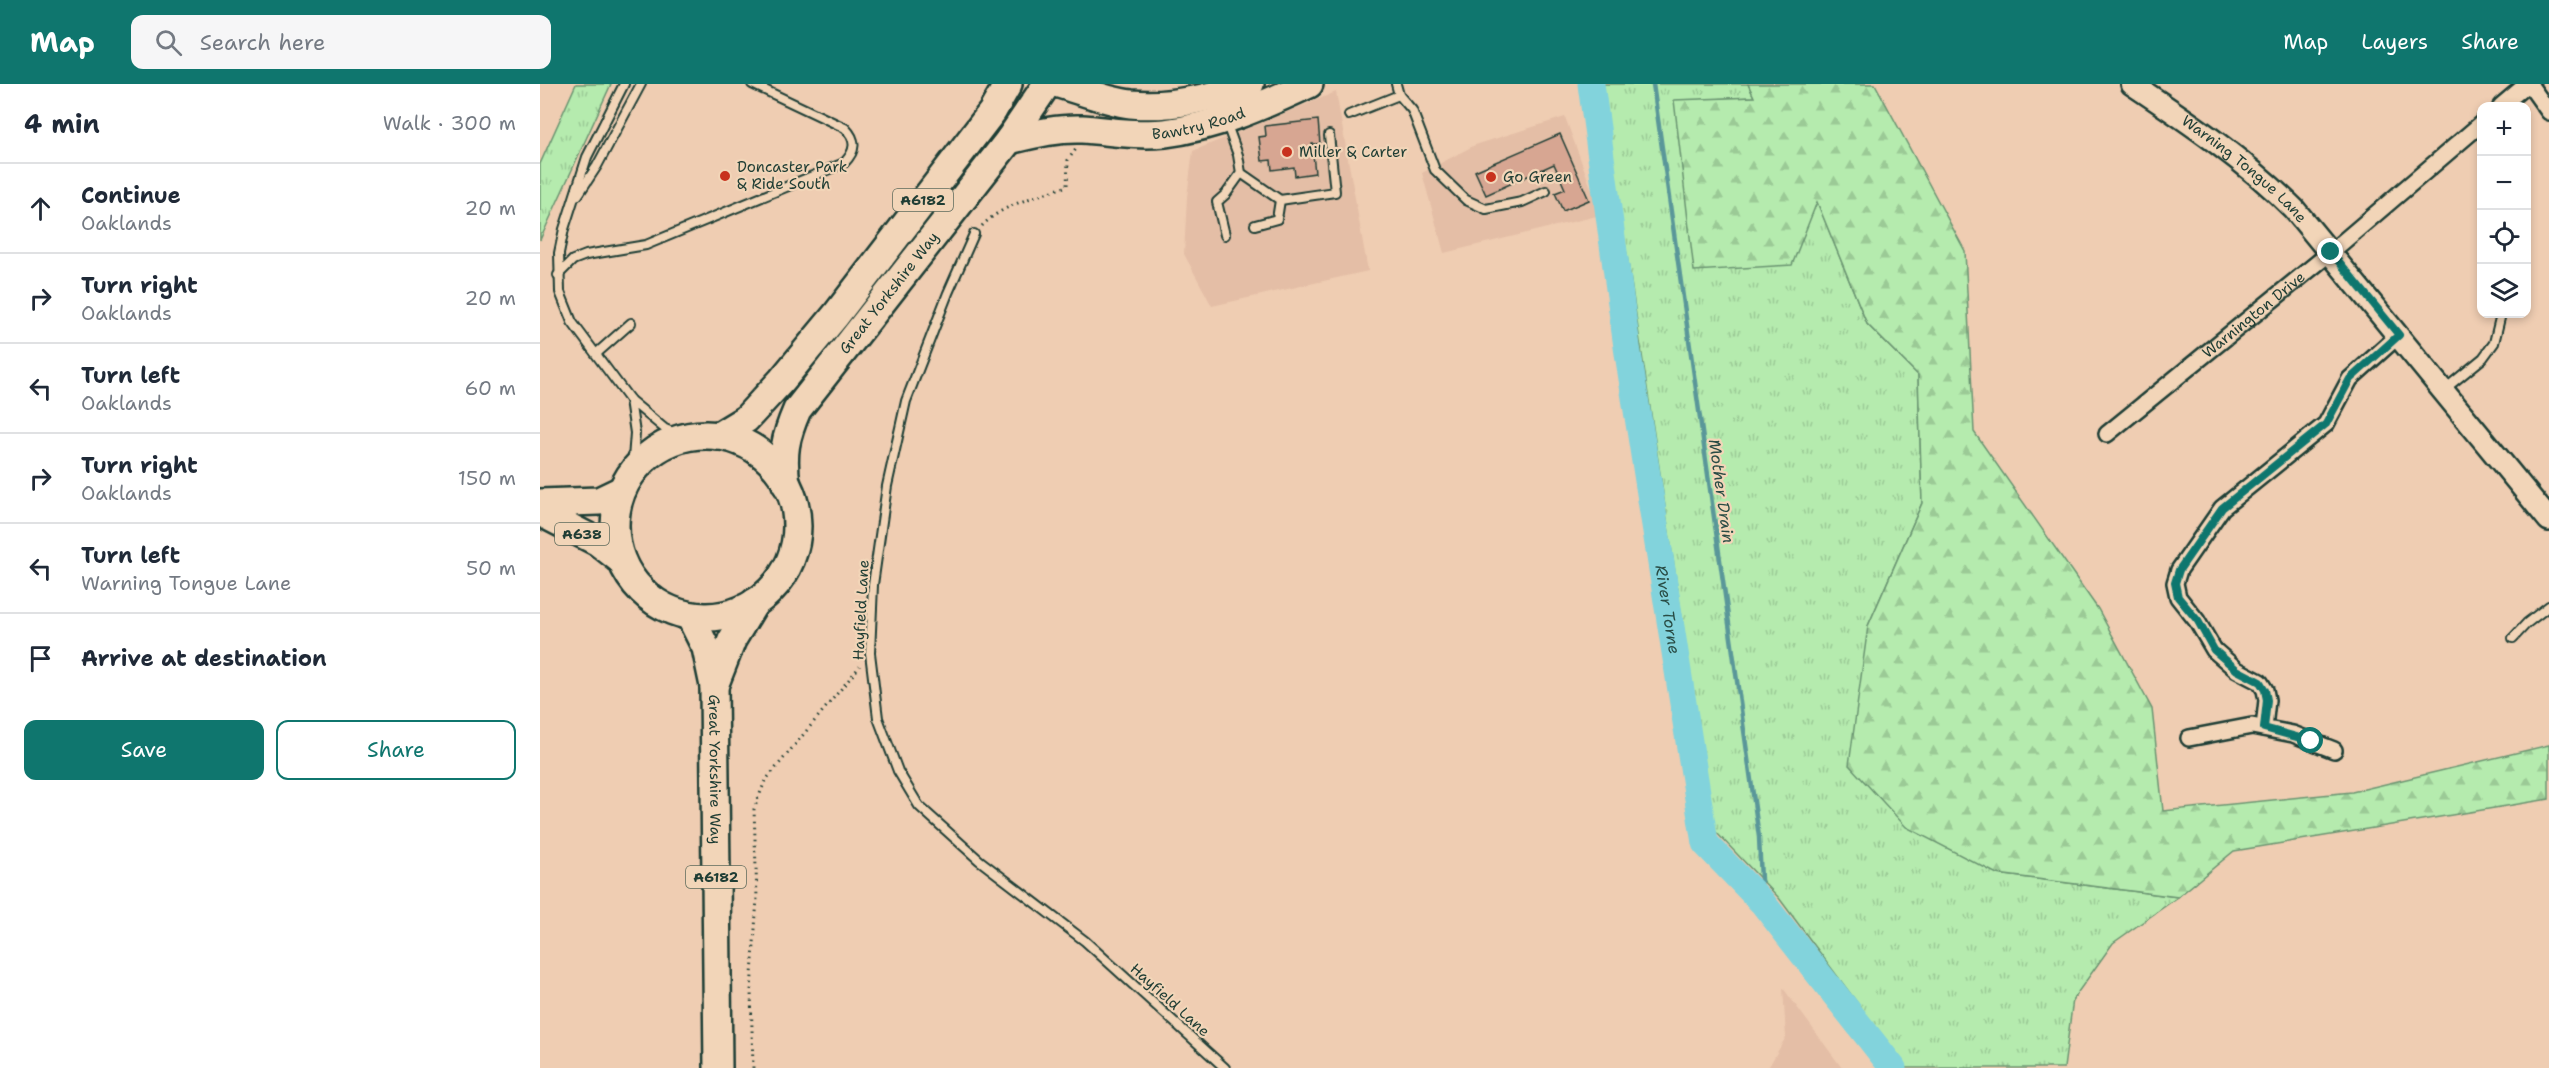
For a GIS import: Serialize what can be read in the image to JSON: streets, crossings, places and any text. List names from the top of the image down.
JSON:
{
  "streets": {
    "highway": [
      "Bawtry Road",
      "A6182",
      "Great Yorkshire Way",
      "A638"
    ],
    "street": ["Warning Tongue Lane", "Warnington Drive"],
    "lane": ["Hayfield Lane"]
  },
  "crossings": [
    ["Bawtry Road", "Great Yorkshire Way"],
    ["Warning Tongue Lane", "Warnington Drive"],
    ["Great Yorkshire Way", "A638"]
  ],
  "water": ["Mother Drain", "River Torne"],
  "places": ["Miller & Carter", "Doncaster Park & Ride South", "Go Green"],
  "page": {
    "header": "Map",
    "search": "Search here",
    "nav": ["Map", "Layers", "Share"],
    "heading": ["4 min", "Walk · 300 m"],
    "map_buttons": ["+", "−"],
    "list": [
      ["Continue", "Oaklands", "20 m"],
      ["Turn right", "Oaklands", "20 m"],
      ["Turn left", "Oaklands", "60 m"],
      ["Turn right", "Oaklands", "150 m"],
      ["Turn left", "Warning Tongue Lane", "50 m"],
      "Arrive at destination"
    ],
    "buttons": ["Save", "Share"]
  }
}
